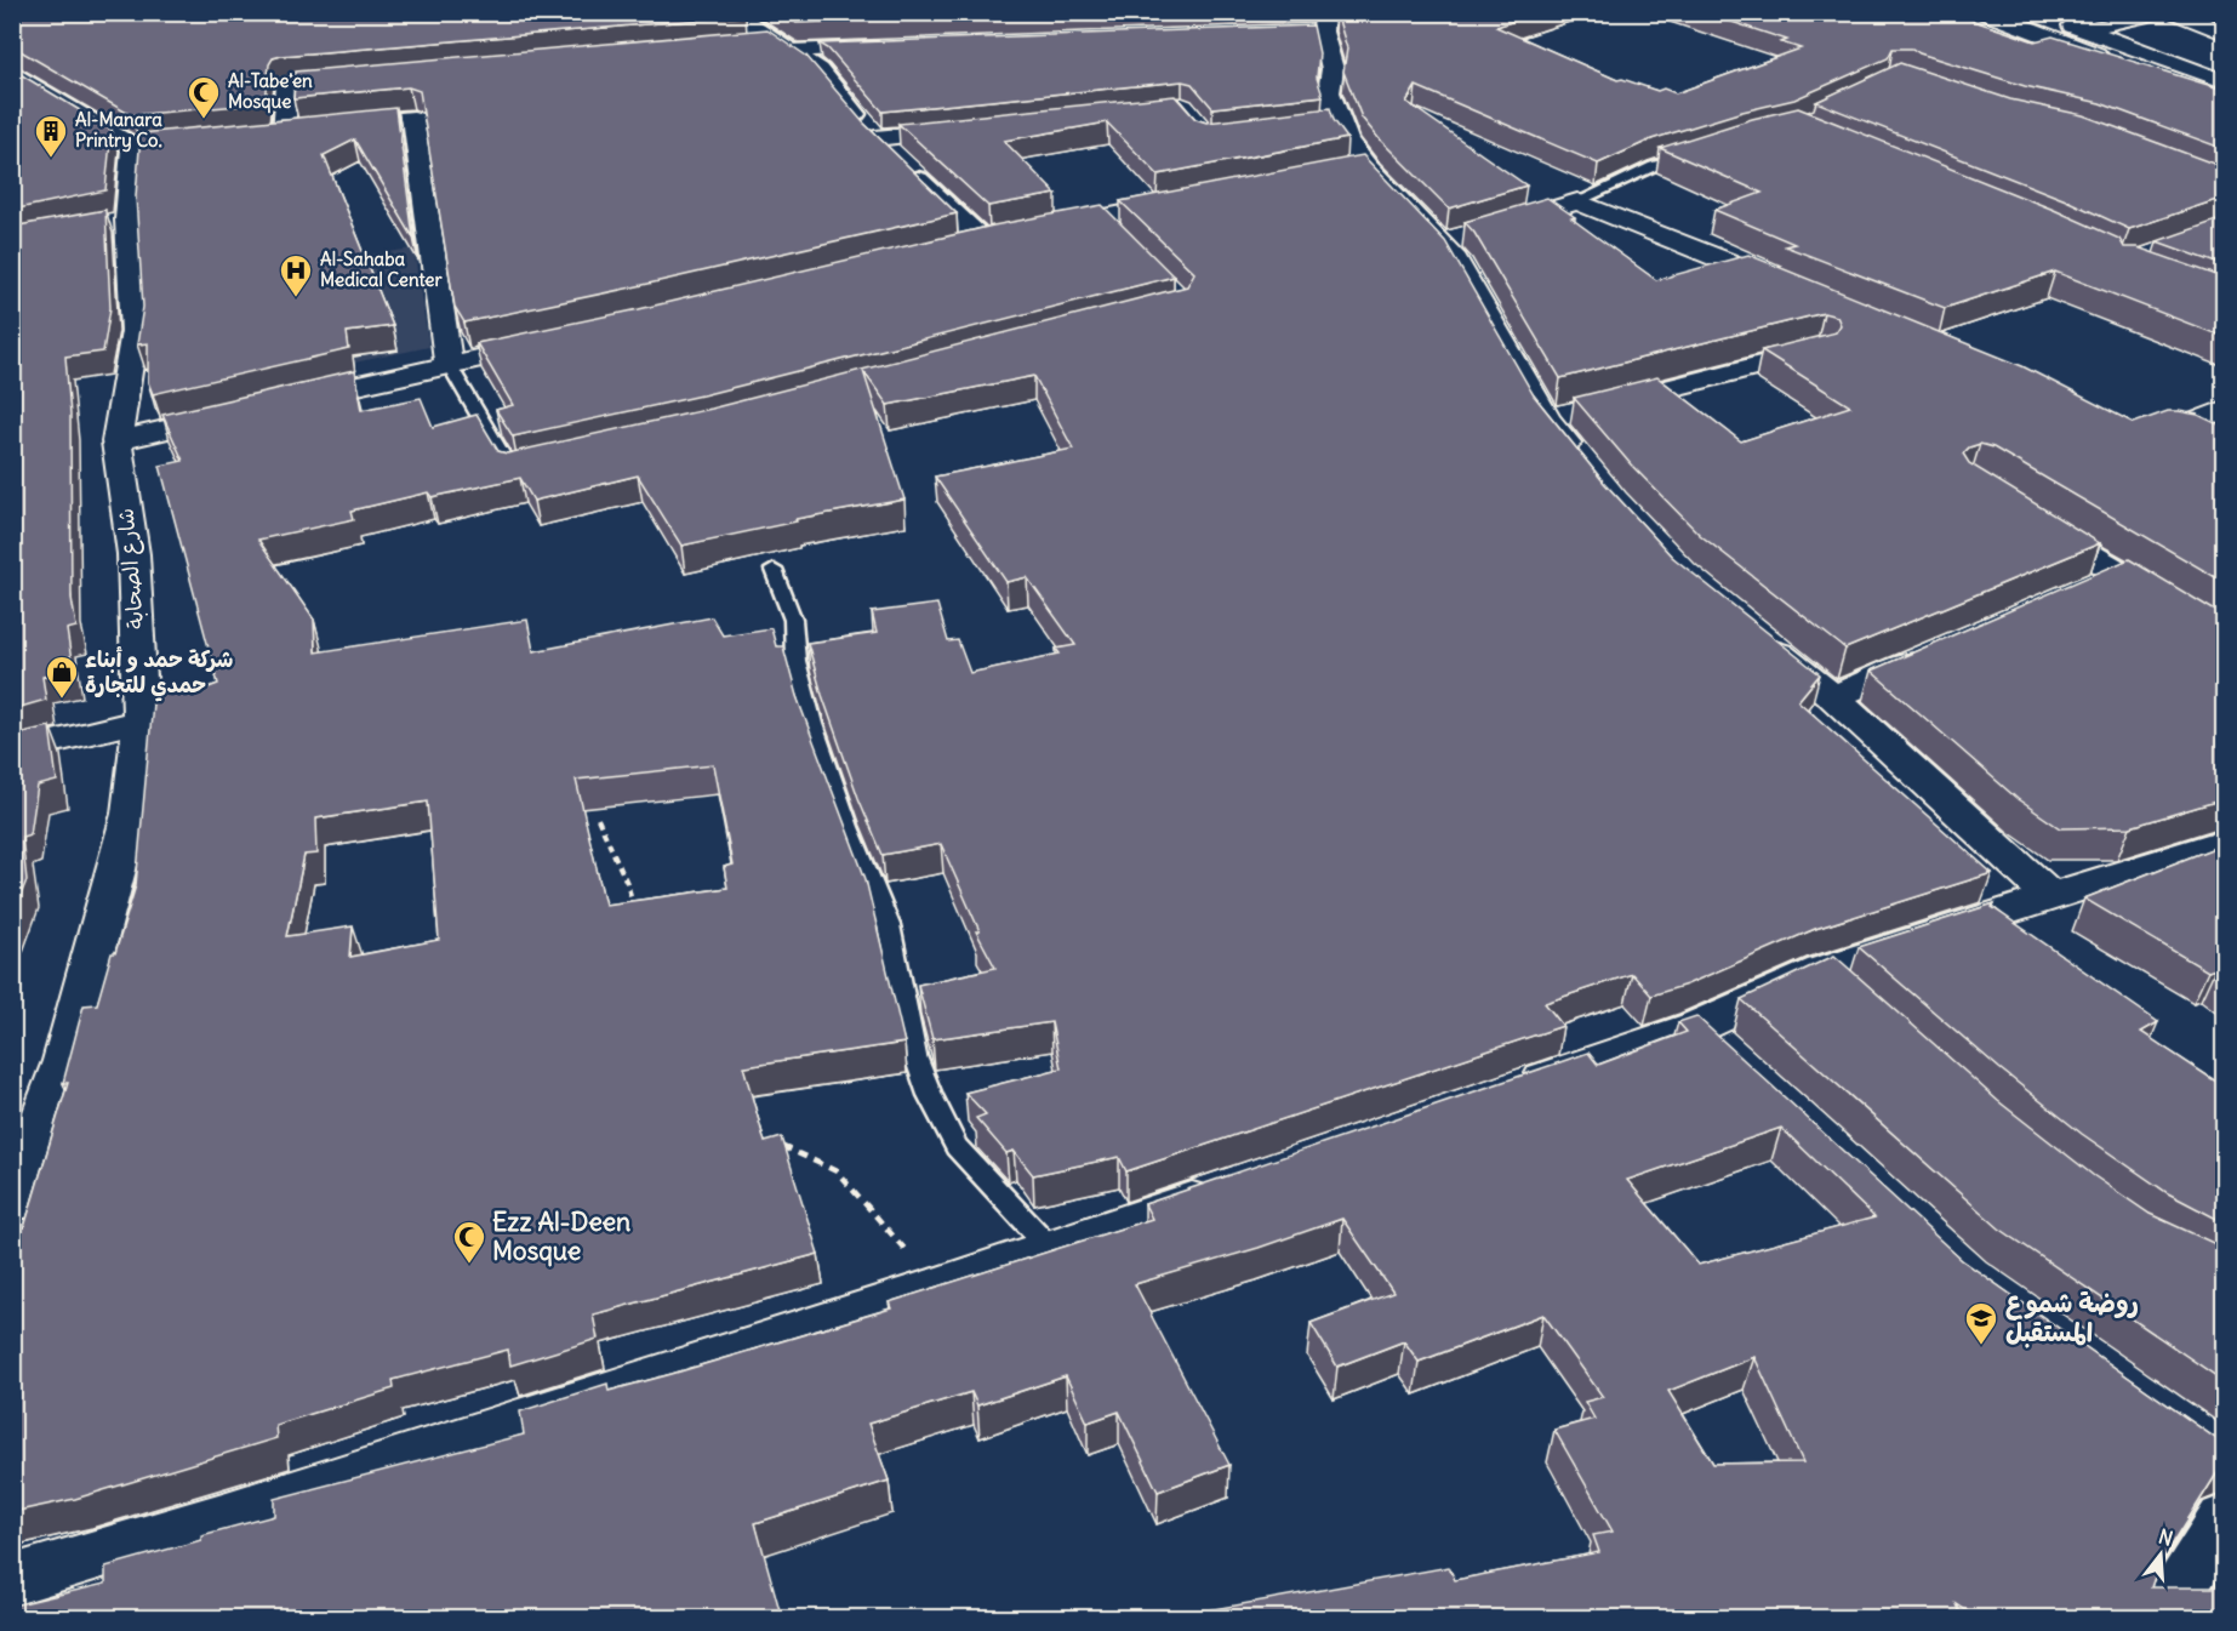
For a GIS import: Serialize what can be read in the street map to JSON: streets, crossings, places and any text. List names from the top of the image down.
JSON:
{
  "streets": {
    "street": ["شارع الصحابة"]
  },
  "places": {
    "mosque": ["Al-Tabe'en Mosque", "Ezz Al-Deen Mosque"],
    "building": ["Al-Manara Printry Co."],
    "hospital": ["Al-Sahaba Medical Center"],
    "shop": ["شركة حمد و أبناء حمدي للتجارة"],
    "school or university": ["روضة شموع المستقبل"]
  },
  "north": "top"
}
